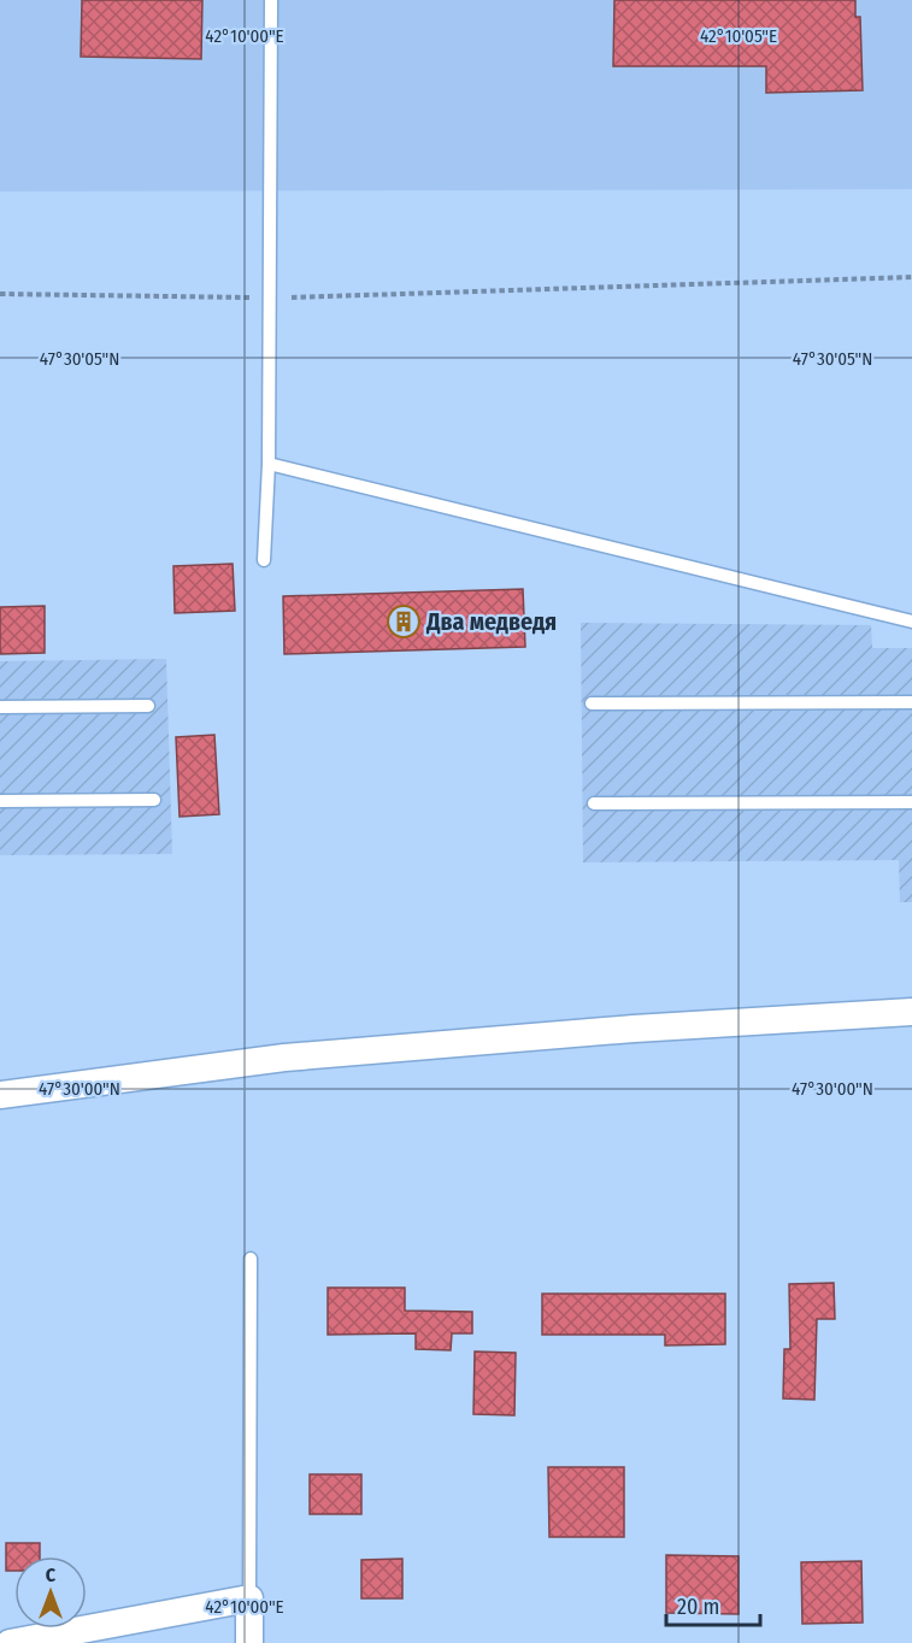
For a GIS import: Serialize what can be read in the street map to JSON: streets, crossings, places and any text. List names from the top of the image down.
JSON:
{
  "places": {
    "building": ["Два медведя"]
  },
  "scale_bar": "20 m",
  "north": "top",
  "coordinates": [
    "42°10'00\"E",
    "42°10'05\"E",
    "47°30'05\"N",
    "47°30'00\"N"
  ]
}
